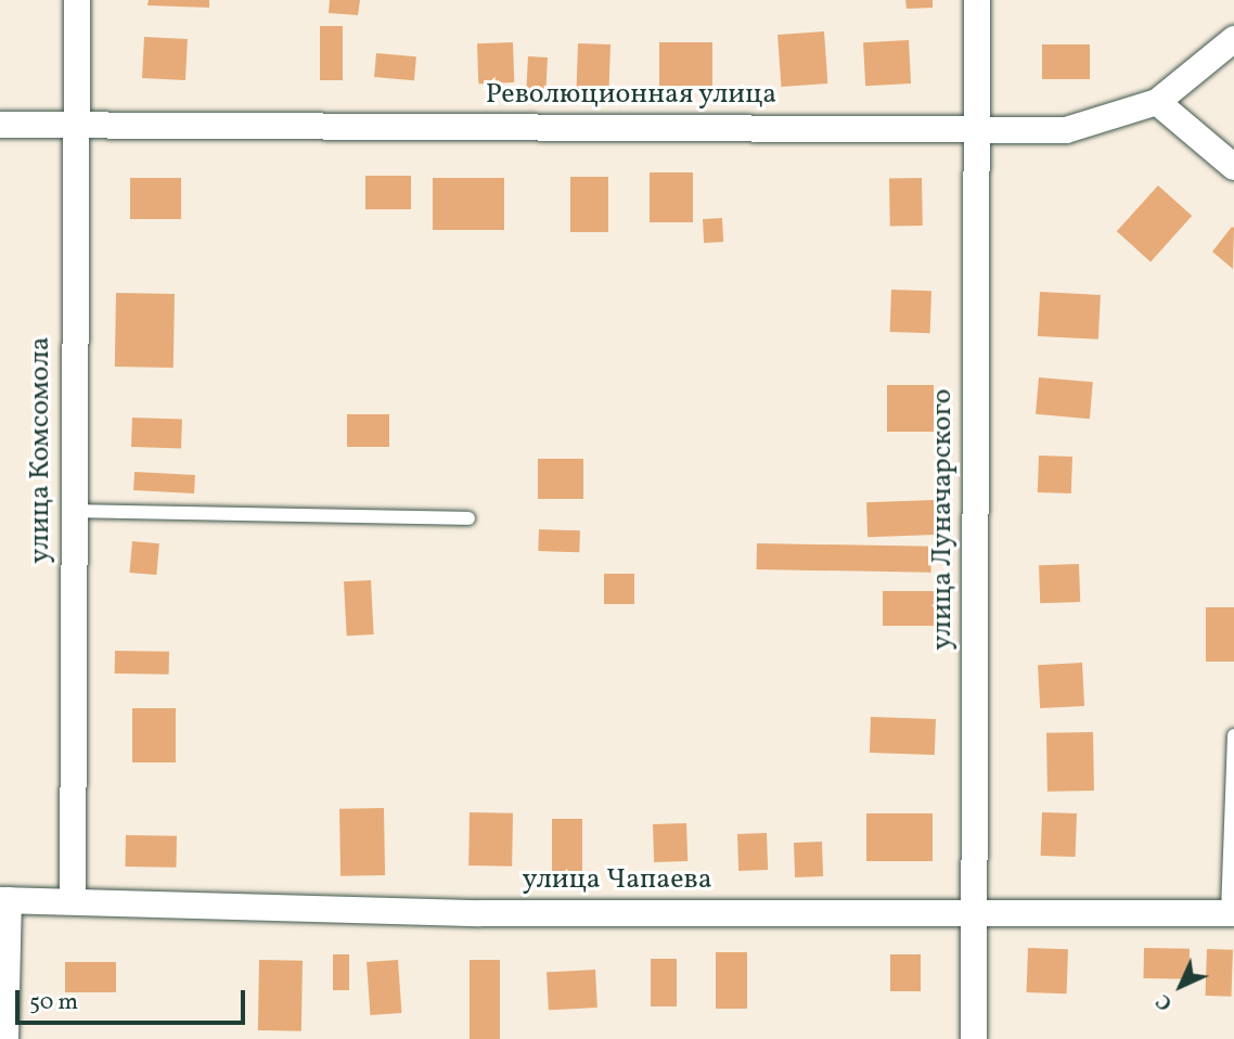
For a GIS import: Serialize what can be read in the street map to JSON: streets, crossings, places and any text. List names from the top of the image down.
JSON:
{
  "streets": {
    "street": [
      "Революционная улица",
      "улица Комсомола",
      "улица Луначарского",
      "улица Чапаева"
    ]
  },
  "crossings": [
    ["Революционная улица", "улица Комсомола"],
    ["Революционная улица", "улица Луначарского"],
    ["улица Комсомола", "улица Чапаева"],
    ["улица Луначарского", "улица Чапаева"]
  ],
  "scale_bar": "50 m",
  "north": "bottom left"
}
